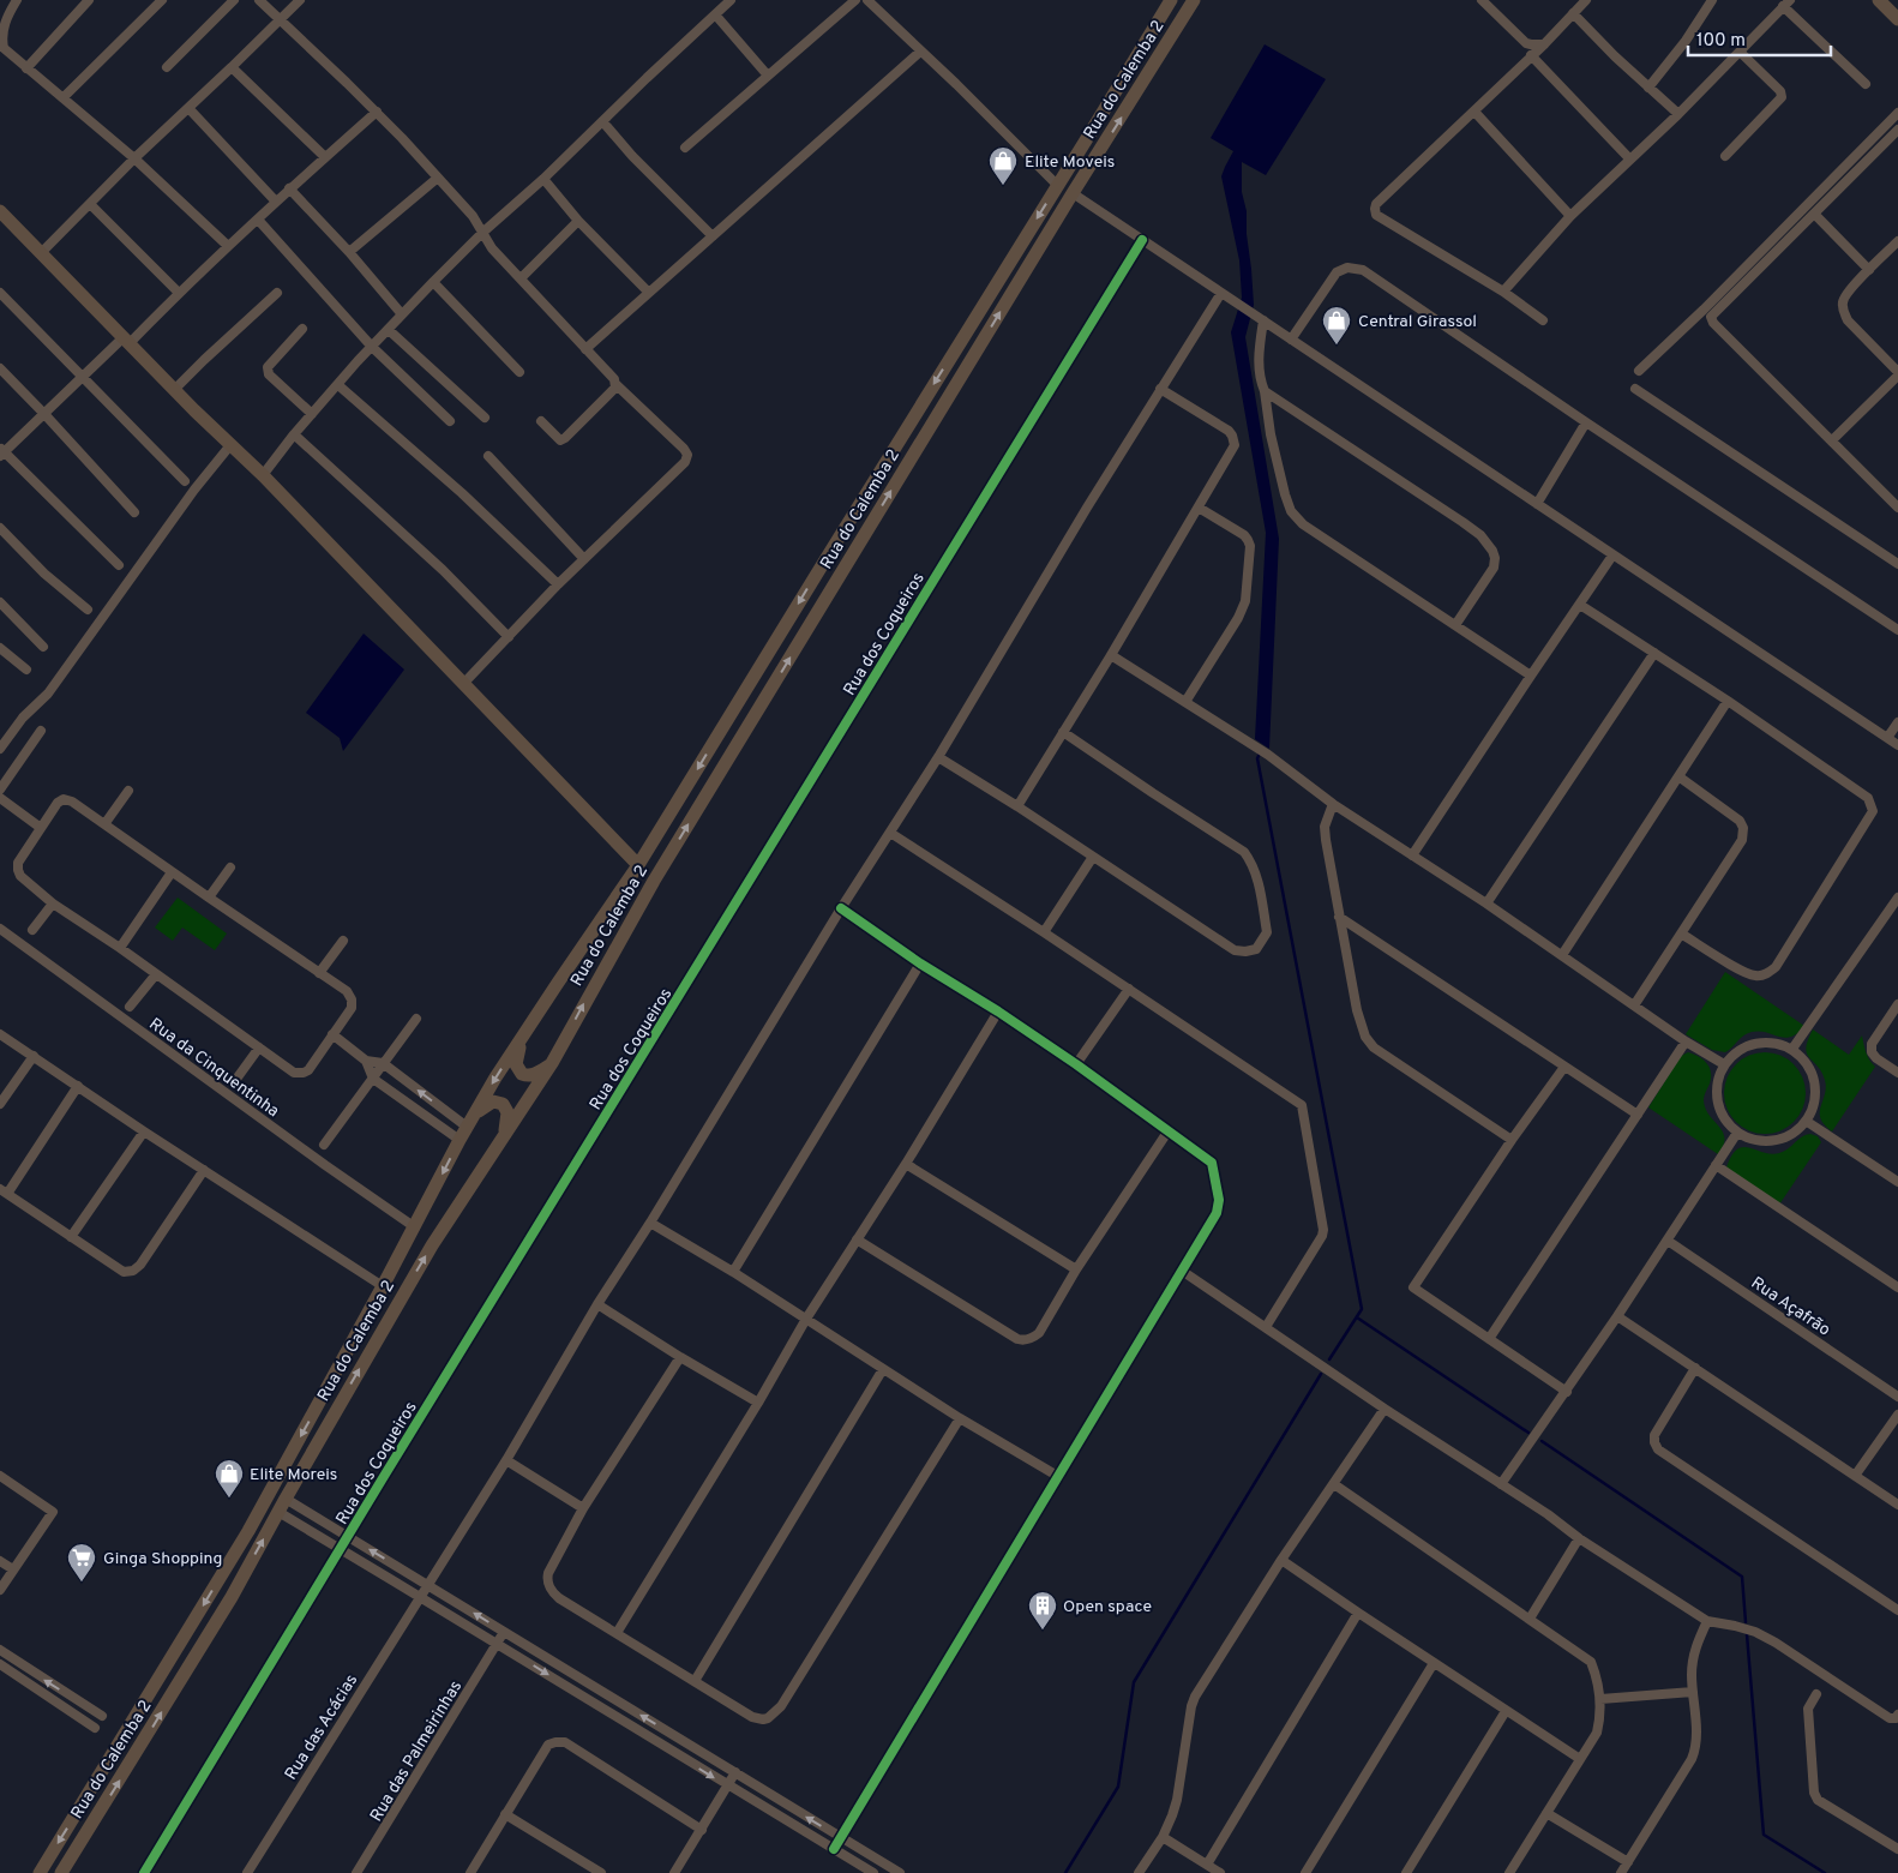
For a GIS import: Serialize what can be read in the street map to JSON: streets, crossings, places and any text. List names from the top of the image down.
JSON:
{
  "streets": {
    "main road": ["Rua do Calemba 2"],
    "street": [
      "Rua dos Coqueiros",
      "Rua da Cinquentinha",
      "Rua Açafrão",
      "Rua das Acácias",
      "Rua das Palmeirinhas"
    ]
  },
  "crossings": [
    ["Rua do Calemba 2", "Rua da Cinquentinha"]
  ],
  "places": {
    "shop": ["Elite Moveis", "Central Girassol", "Elite Moreis"],
    "supermarket": ["Ginga Shopping"],
    "building": ["Open space"]
  },
  "scale_bar": "100 m"
}
